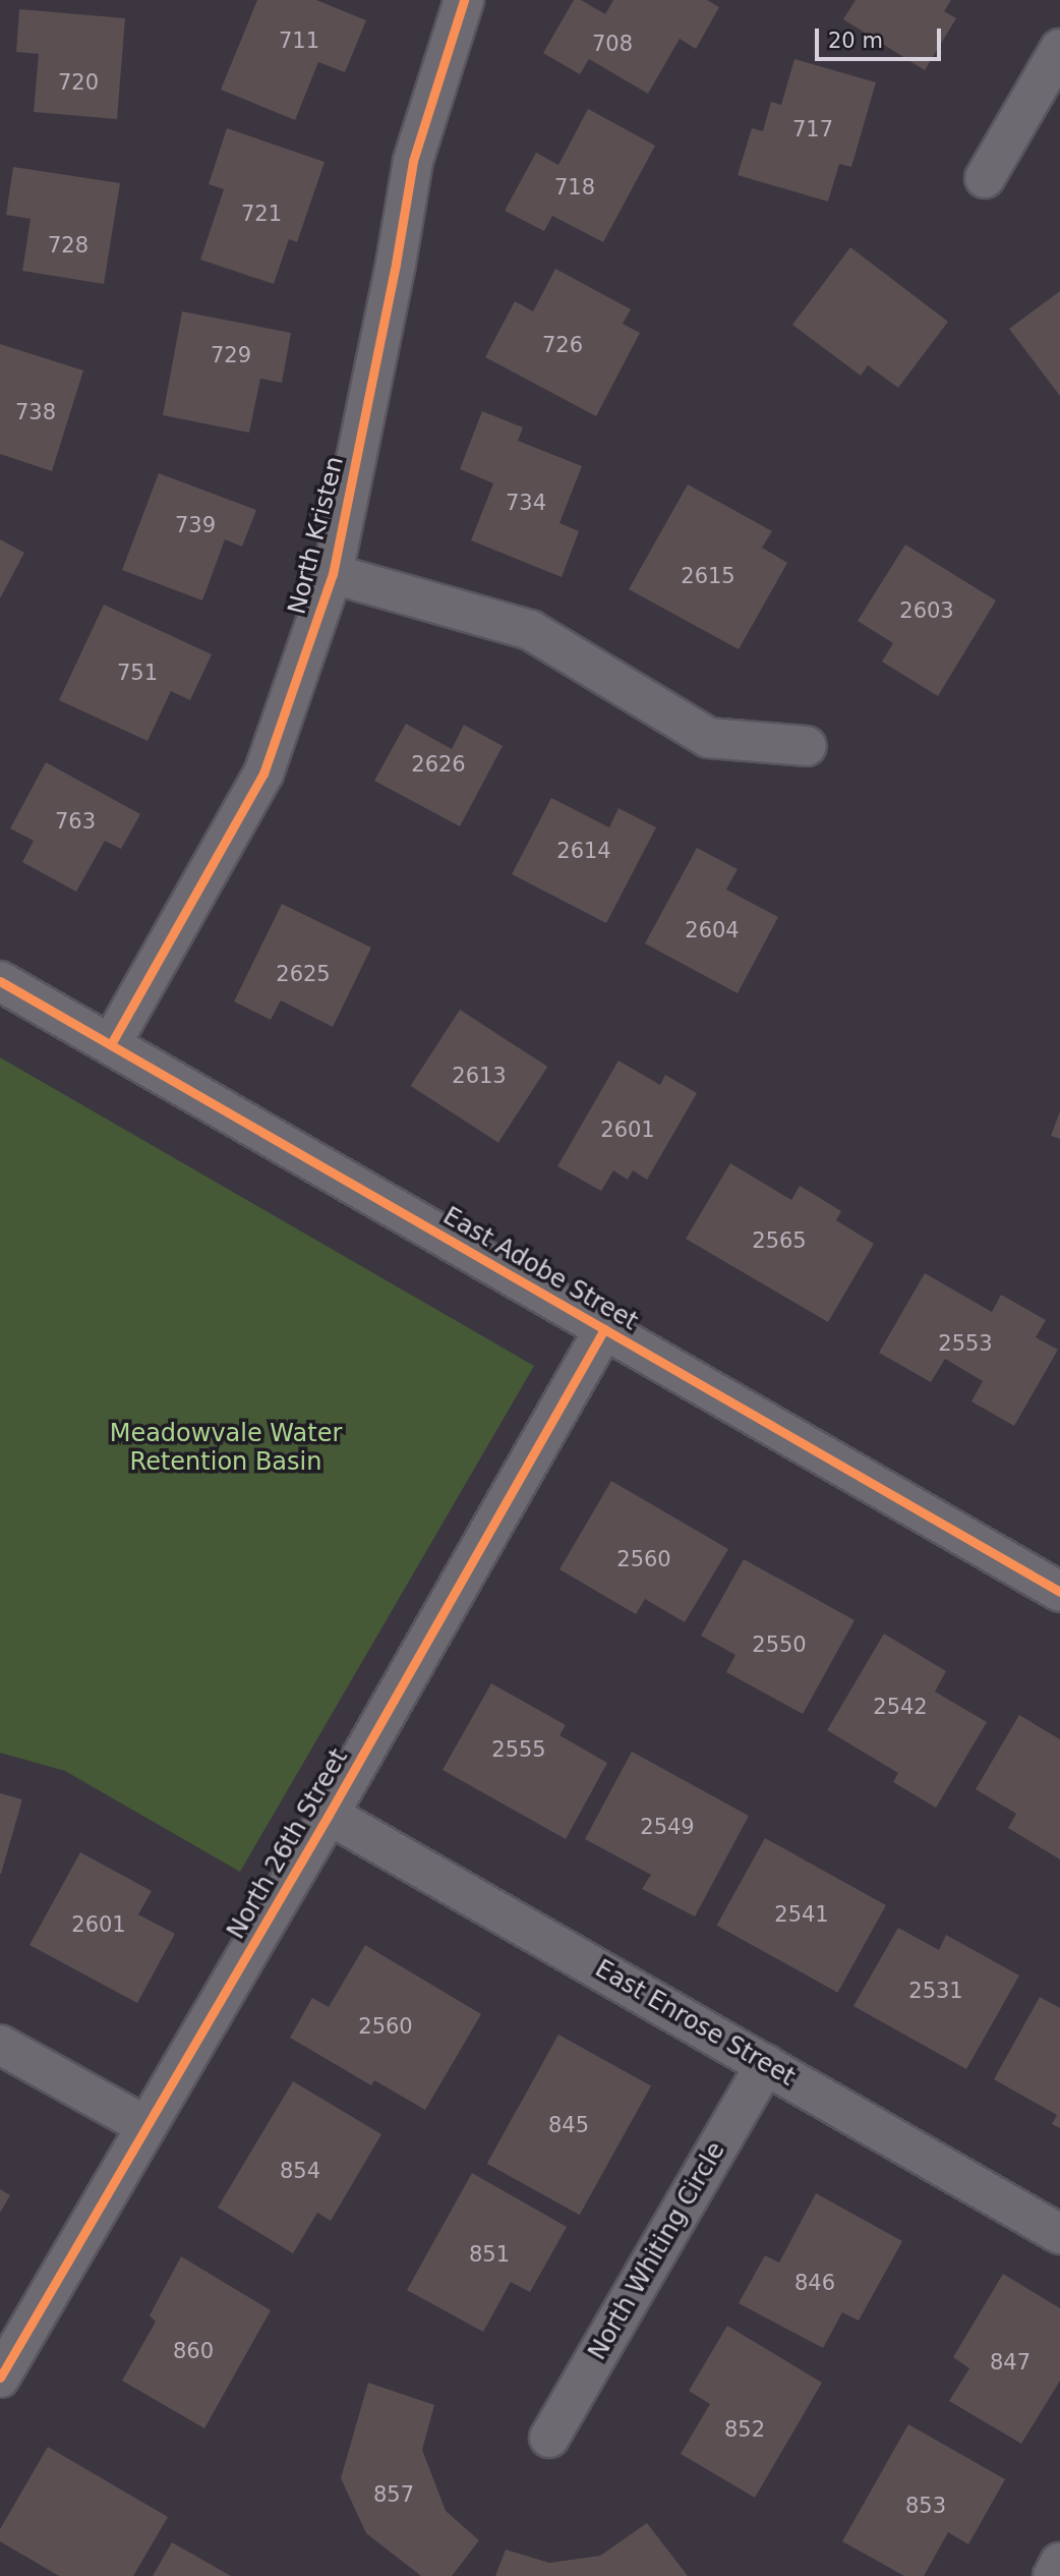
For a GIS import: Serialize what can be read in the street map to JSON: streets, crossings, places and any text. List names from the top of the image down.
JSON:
{
  "streets": {
    "street": [
      "North Kristen",
      "East Adobe Street",
      "North 26th Street",
      "East Enrose Street",
      "North Whiting Circle"
    ]
  },
  "crossings": [
    ["North Kristen", "East Adobe Street"],
    ["East Adobe Street", "North 26th Street"],
    ["North 26th Street", "East Enrose Street"],
    ["East Enrose Street", "North Whiting Circle"]
  ],
  "parks": ["Meadowvale Water Retention Basin"],
  "house_numbers": [
    "711",
    "708",
    "720",
    "717",
    "718",
    "721",
    "728",
    "726",
    "729",
    "738",
    "734",
    "739",
    "2615",
    "2603",
    "751",
    "2626",
    "763",
    "2614",
    "2604",
    "2625",
    "2613",
    "2601",
    "2565",
    "2553",
    "2560",
    "2550",
    "2542",
    "2555",
    "2549",
    "2541",
    "2601",
    "2531",
    "2560",
    "845",
    "854",
    "851",
    "846",
    "860",
    "847",
    "852",
    "857",
    "853"
  ],
  "scale_bar": "20 m"
}
